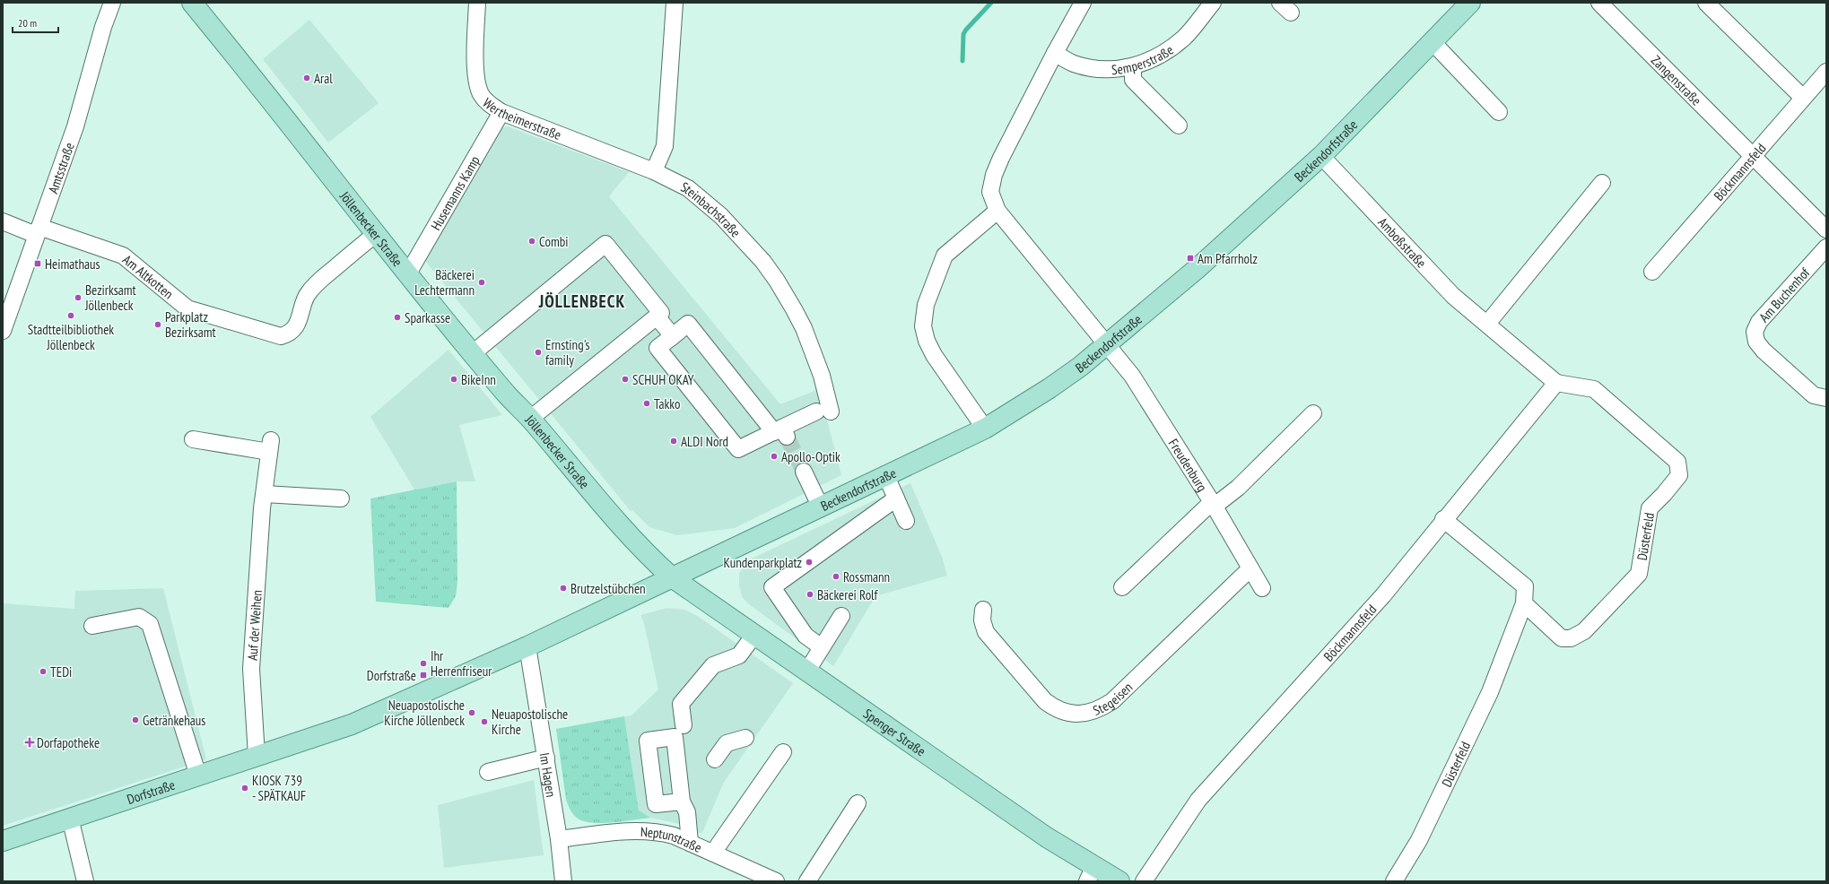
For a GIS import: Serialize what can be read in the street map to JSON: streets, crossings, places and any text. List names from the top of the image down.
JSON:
{
  "streets": {
    "main road": [
      "Beckendorfstraße",
      "Jöllenbecker Straße",
      "Spenger Straße",
      "Dorfstraße"
    ],
    "street": [
      "Semperstraße",
      "Zangenstraße",
      "Wertheimerstraße",
      "Amtsstraße",
      "Böckmannsfeld",
      "Husemanns Kamp",
      "Steinbachstraße",
      "Amboßstraße",
      "Am Altkotten",
      "Am Buchenhof",
      "Freudenburg",
      "Düsterfeld",
      "Auf der Weihen",
      "Stegeisen",
      "Im Hagen",
      "Neptunstraße"
    ]
  },
  "crossings": [
    ["Zangenstraße", "Böckmannsfeld"],
    ["Wertheimerstraße", "Husemanns Kamp"],
    ["Wertheimerstraße", "Steinbachstraße"],
    ["Beckendorfstraße", "Jöllenbecker Straße"],
    ["Beckendorfstraße", "Amboßstraße"],
    ["Beckendorfstraße", "Freudenburg"],
    ["Beckendorfstraße", "Spenger Straße"],
    ["Beckendorfstraße", "Dorfstraße"],
    ["Amtsstraße", "Am Altkotten"],
    ["Böckmannsfeld", "Amboßstraße"],
    ["Böckmannsfeld", "Düsterfeld"],
    ["Husemanns Kamp", "Jöllenbecker Straße"],
    ["Jöllenbecker Straße", "Am Altkotten"],
    ["Jöllenbecker Straße", "Spenger Straße"],
    ["Jöllenbecker Straße", "Dorfstraße"],
    ["Amboßstraße", "Düsterfeld"],
    ["Freudenburg", "Stegeisen"],
    ["Auf der Weihen", "Dorfstraße"],
    ["Spenger Straße", "Dorfstraße"],
    ["Im Hagen", "Dorfstraße"],
    ["Im Hagen", "Neptunstraße"]
  ],
  "districts": ["JÖLLENBECK"],
  "places": {
    "other": [
      "Aral",
      "Combi",
      "Bäckerei Lechtermann",
      "Bezirksamt Jöllenbeck",
      "Stadtteilbibliothek Jöllenbeck",
      "Sparkasse",
      "Parkplatz Bezirksamt",
      "Ernsting's family",
      "BikeInn",
      "SCHUH OKAY",
      "Takko",
      "ALDI Nord",
      "Apollo-Optik",
      "Kundenparkplatz",
      "Rossmann",
      "Brutzelstübchen",
      "Bäckerei Rolf",
      "Ihr Herrenfriseur",
      "TEDi",
      "Neuapostolische Kirche Jöllenbeck",
      "Getränkehaus",
      "Neuapostolische Kirche",
      "KIOSK 739 - SPÄTKAUF"
    ],
    "transit": ["Am Pfarrholz", "Heimathaus", "Dorfstraße"],
    "health": ["Dorfapotheke"]
  },
  "scale_bar": "20 m"
}
